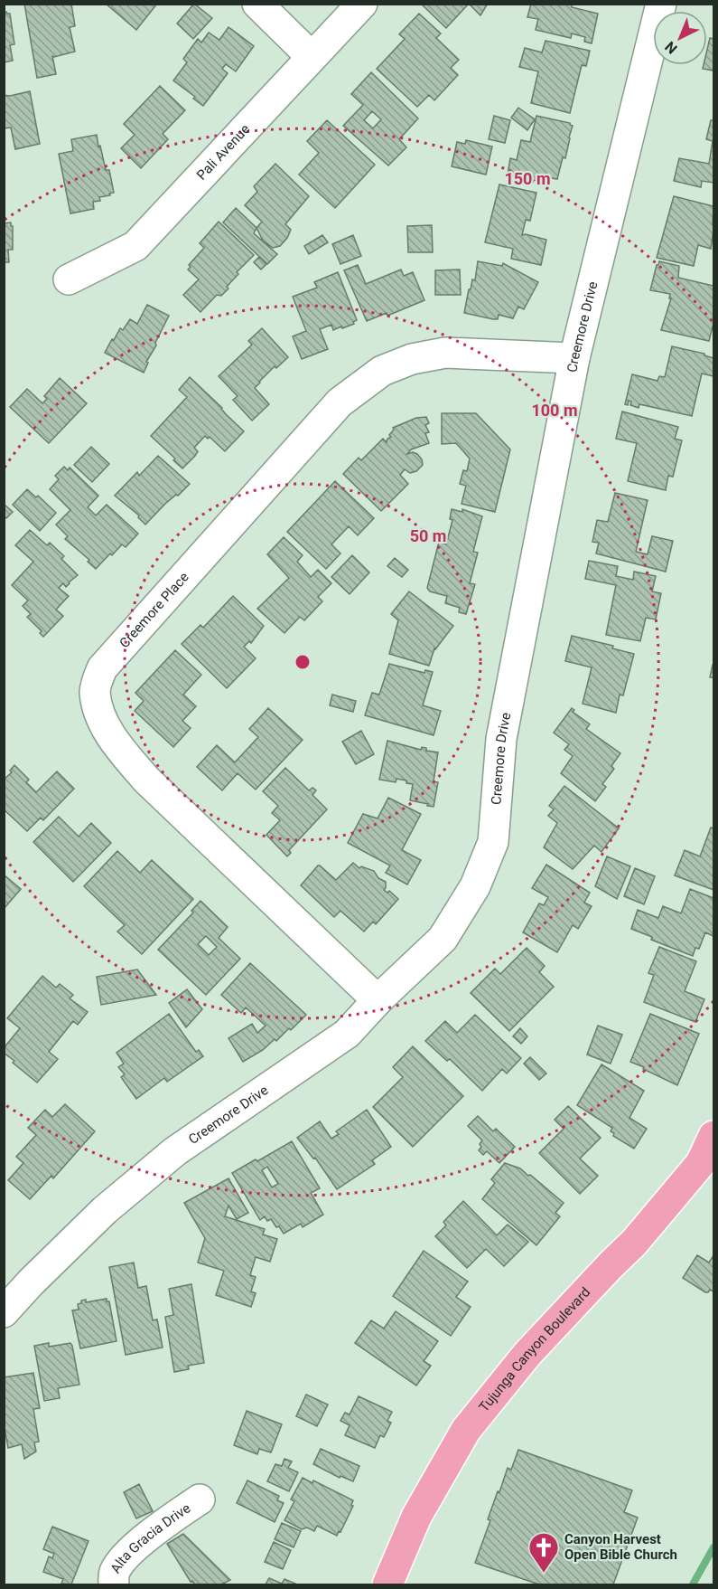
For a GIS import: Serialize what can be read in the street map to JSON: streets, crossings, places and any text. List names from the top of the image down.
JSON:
{
  "streets": {
    "main road": ["Tujunga Canyon Boulevard"],
    "street": [
      "Pali Avenue",
      "Creemore Drive",
      "Creemore Place",
      "Alta Gracia Drive"
    ]
  },
  "crossings": [
    ["Creemore Drive", "Creemore Place"]
  ],
  "places": {
    "church": ["Canyon Harvest Open Bible Church"]
  },
  "north": "bottom left",
  "rings": ["150 m", "100 m", "50 m"]
}
